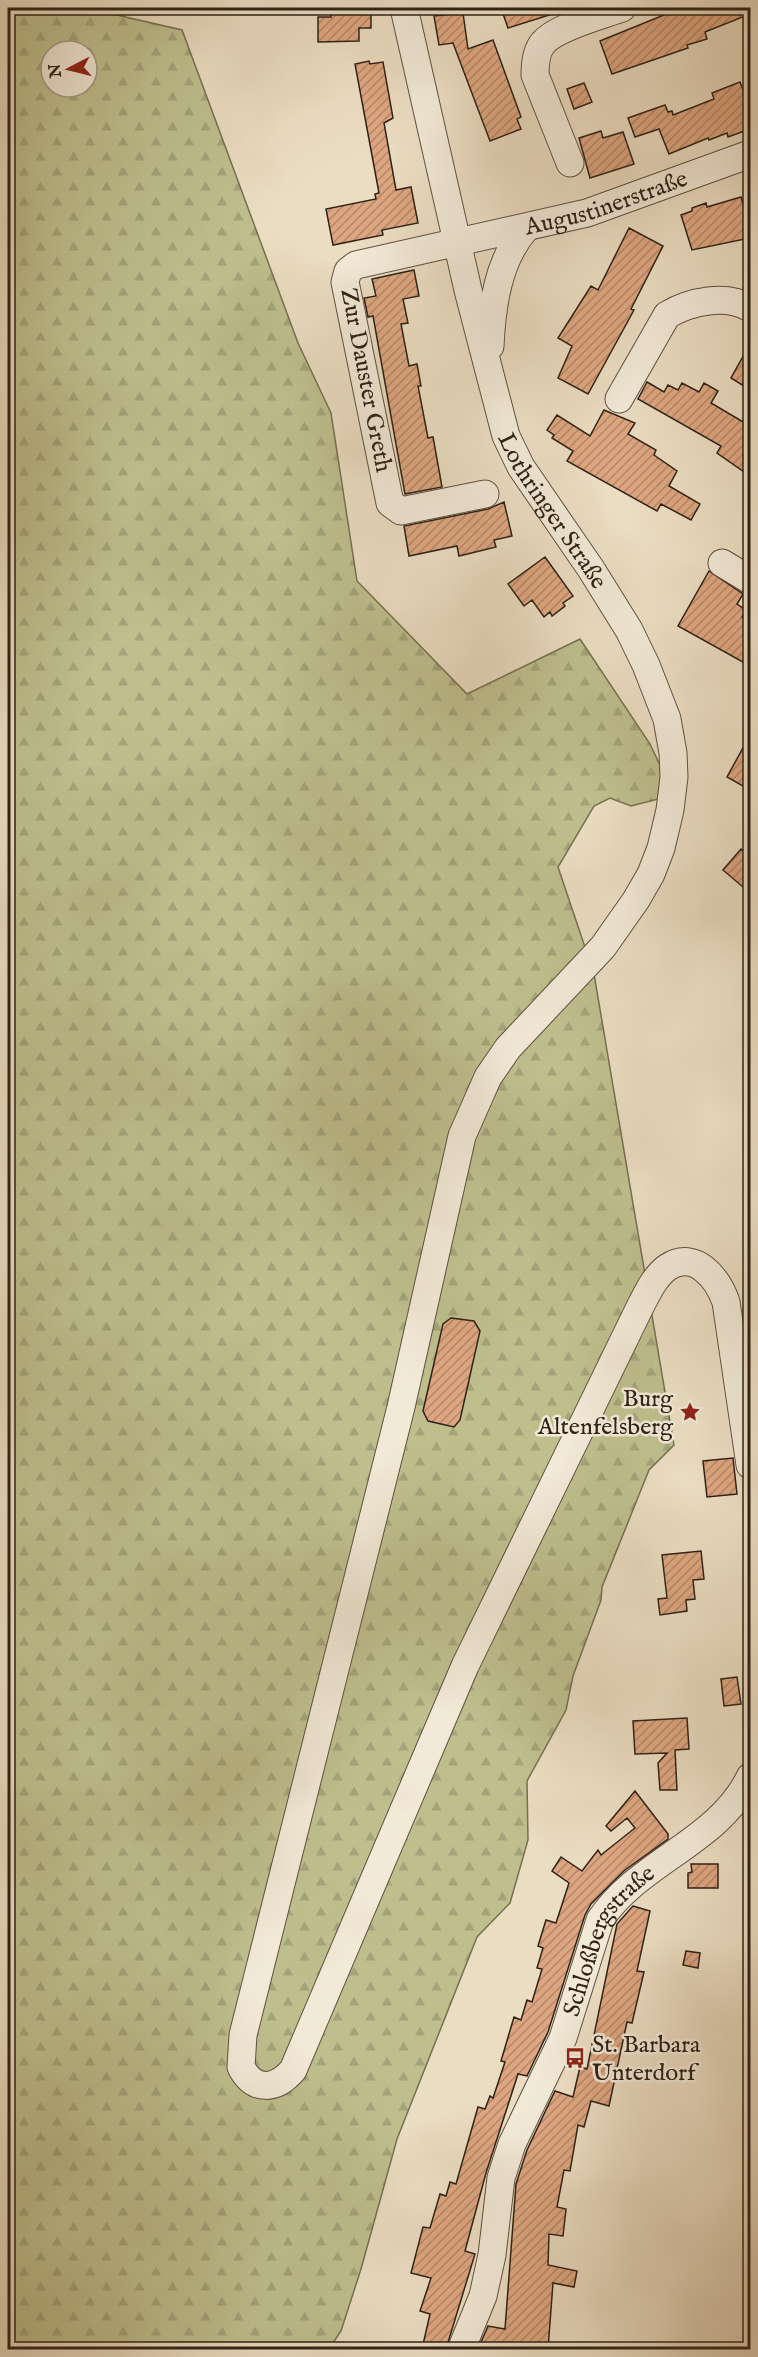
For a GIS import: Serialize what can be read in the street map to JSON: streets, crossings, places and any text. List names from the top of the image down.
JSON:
{
  "streets": {
    "street": [
      "Augustinerstraße",
      "Zur Dauster Greth",
      "Lothringer Straße",
      "Schloßbergstraße"
    ]
  },
  "crossings": [
    ["Augustinerstraße", "Zur Dauster Greth"],
    ["Augustinerstraße", "Lothringer Straße"],
    ["Zur Dauster Greth", "Lothringer Straße"]
  ],
  "places": {
    "place": ["Burg Altenfelsberg"],
    "bus stop": ["St. Barbara Unterdorf"]
  },
  "north": "left"
}
